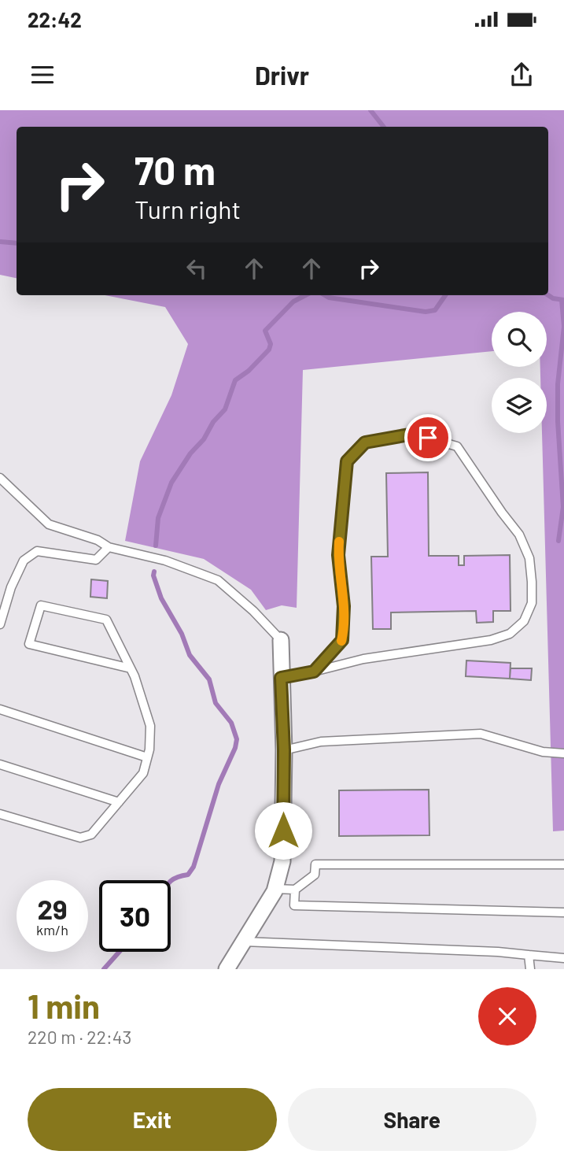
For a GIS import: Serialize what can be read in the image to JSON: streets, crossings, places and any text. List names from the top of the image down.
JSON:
{
  "page": {
    "status": "22:42",
    "header": "Drivr",
    "turn": ["70 m", "Turn right"],
    "speed": "29 km/h",
    "limit": "30",
    "heading": ["1 min", "220 m · 22:43"],
    "buttons": ["Exit", "Share"]
  }
}
